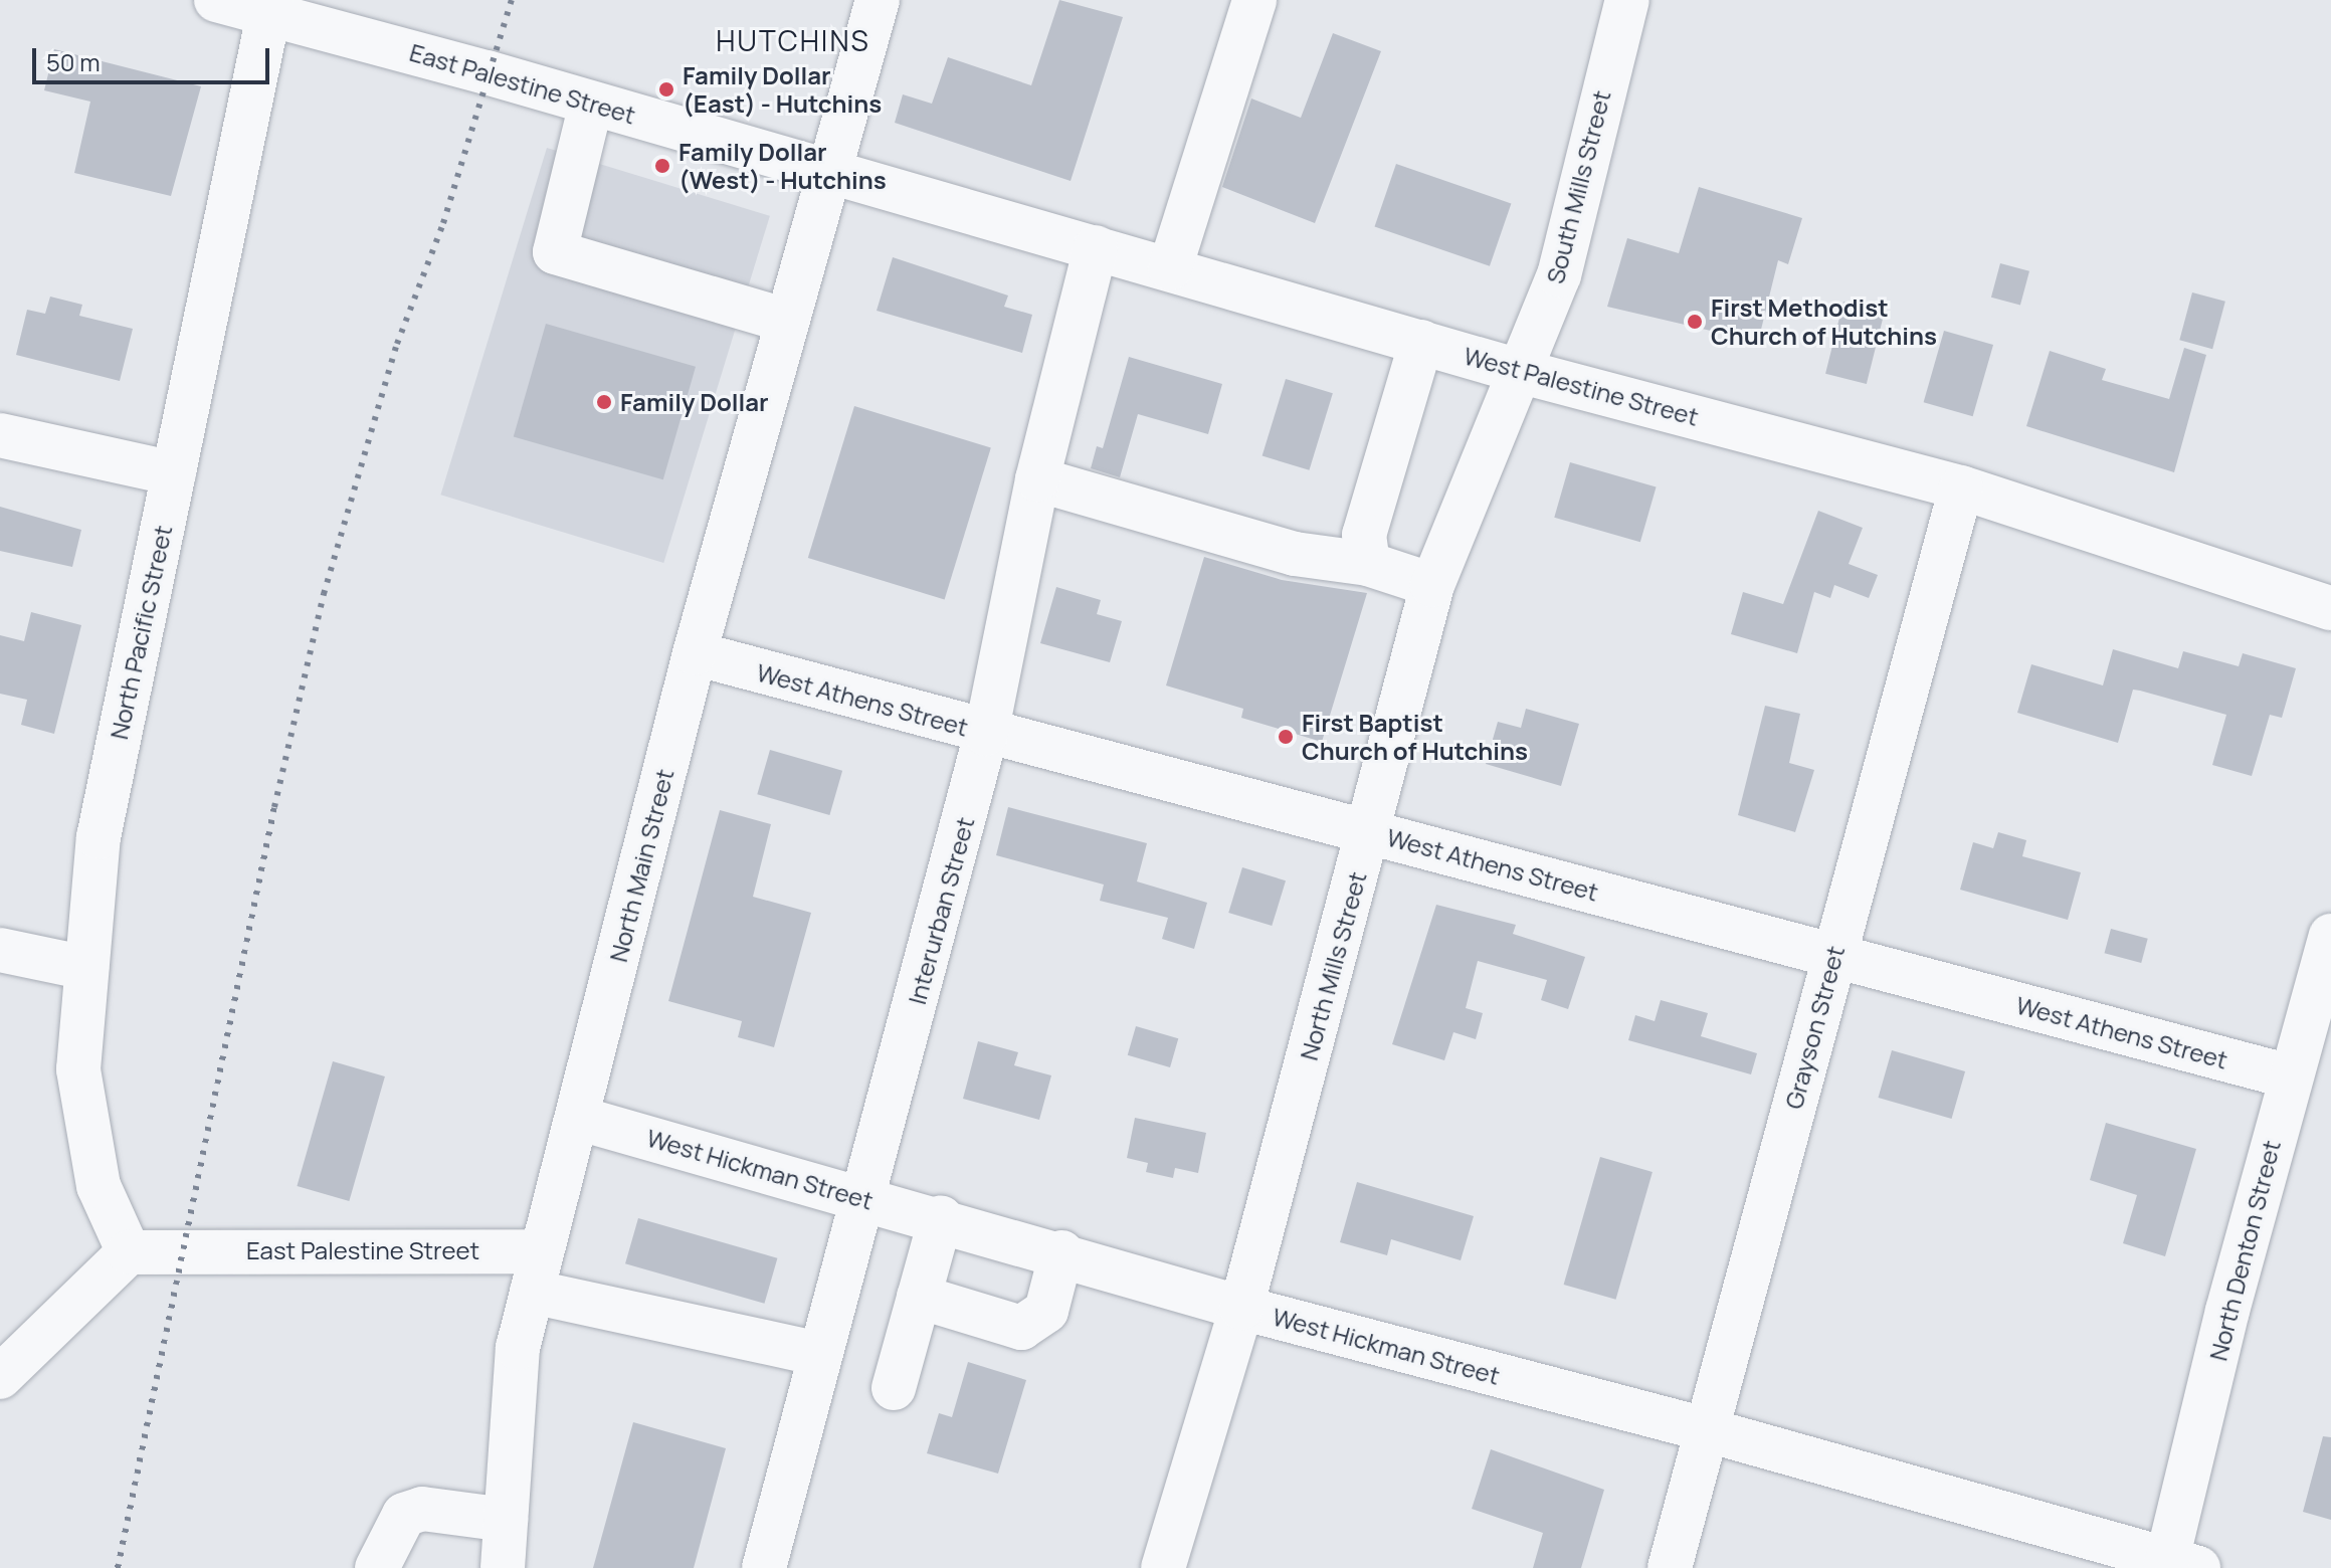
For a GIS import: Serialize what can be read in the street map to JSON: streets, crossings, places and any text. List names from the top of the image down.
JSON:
{
  "streets": {
    "street": [
      "East Palestine Street",
      "South Mills Street",
      "West Palestine Street",
      "North Pacific Street",
      "West Athens Street",
      "North Main Street",
      "Interurban Street",
      "North Mills Street",
      "Grayson Street",
      "West Hickman Street",
      "North Denton Street"
    ]
  },
  "crossings": [
    ["East Palestine Street", "West Palestine Street"],
    ["East Palestine Street", "North Pacific Street"],
    ["East Palestine Street", "North Main Street"],
    ["East Palestine Street", "Interurban Street"],
    ["South Mills Street", "West Palestine Street"],
    ["South Mills Street", "North Mills Street"],
    ["West Palestine Street", "North Main Street"],
    ["West Palestine Street", "Interurban Street"],
    ["West Palestine Street", "North Mills Street"],
    ["West Palestine Street", "Grayson Street"],
    ["West Athens Street", "North Main Street"],
    ["West Athens Street", "Interurban Street"],
    ["West Athens Street", "North Mills Street"],
    ["West Athens Street", "Grayson Street"],
    ["West Athens Street", "North Denton Street"],
    ["North Main Street", "West Hickman Street"],
    ["Interurban Street", "West Hickman Street"],
    ["North Mills Street", "West Hickman Street"],
    ["Grayson Street", "West Hickman Street"],
    ["West Hickman Street", "North Denton Street"]
  ],
  "districts": ["HUTCHINS"],
  "places": [
    "Family Dollar (East) - Hutchins",
    "Family Dollar (West) - Hutchins",
    "First Methodist Church of Hutchins",
    "Family Dollar",
    "First Baptist Church of Hutchins"
  ],
  "scale_bar": "50 m"
}
